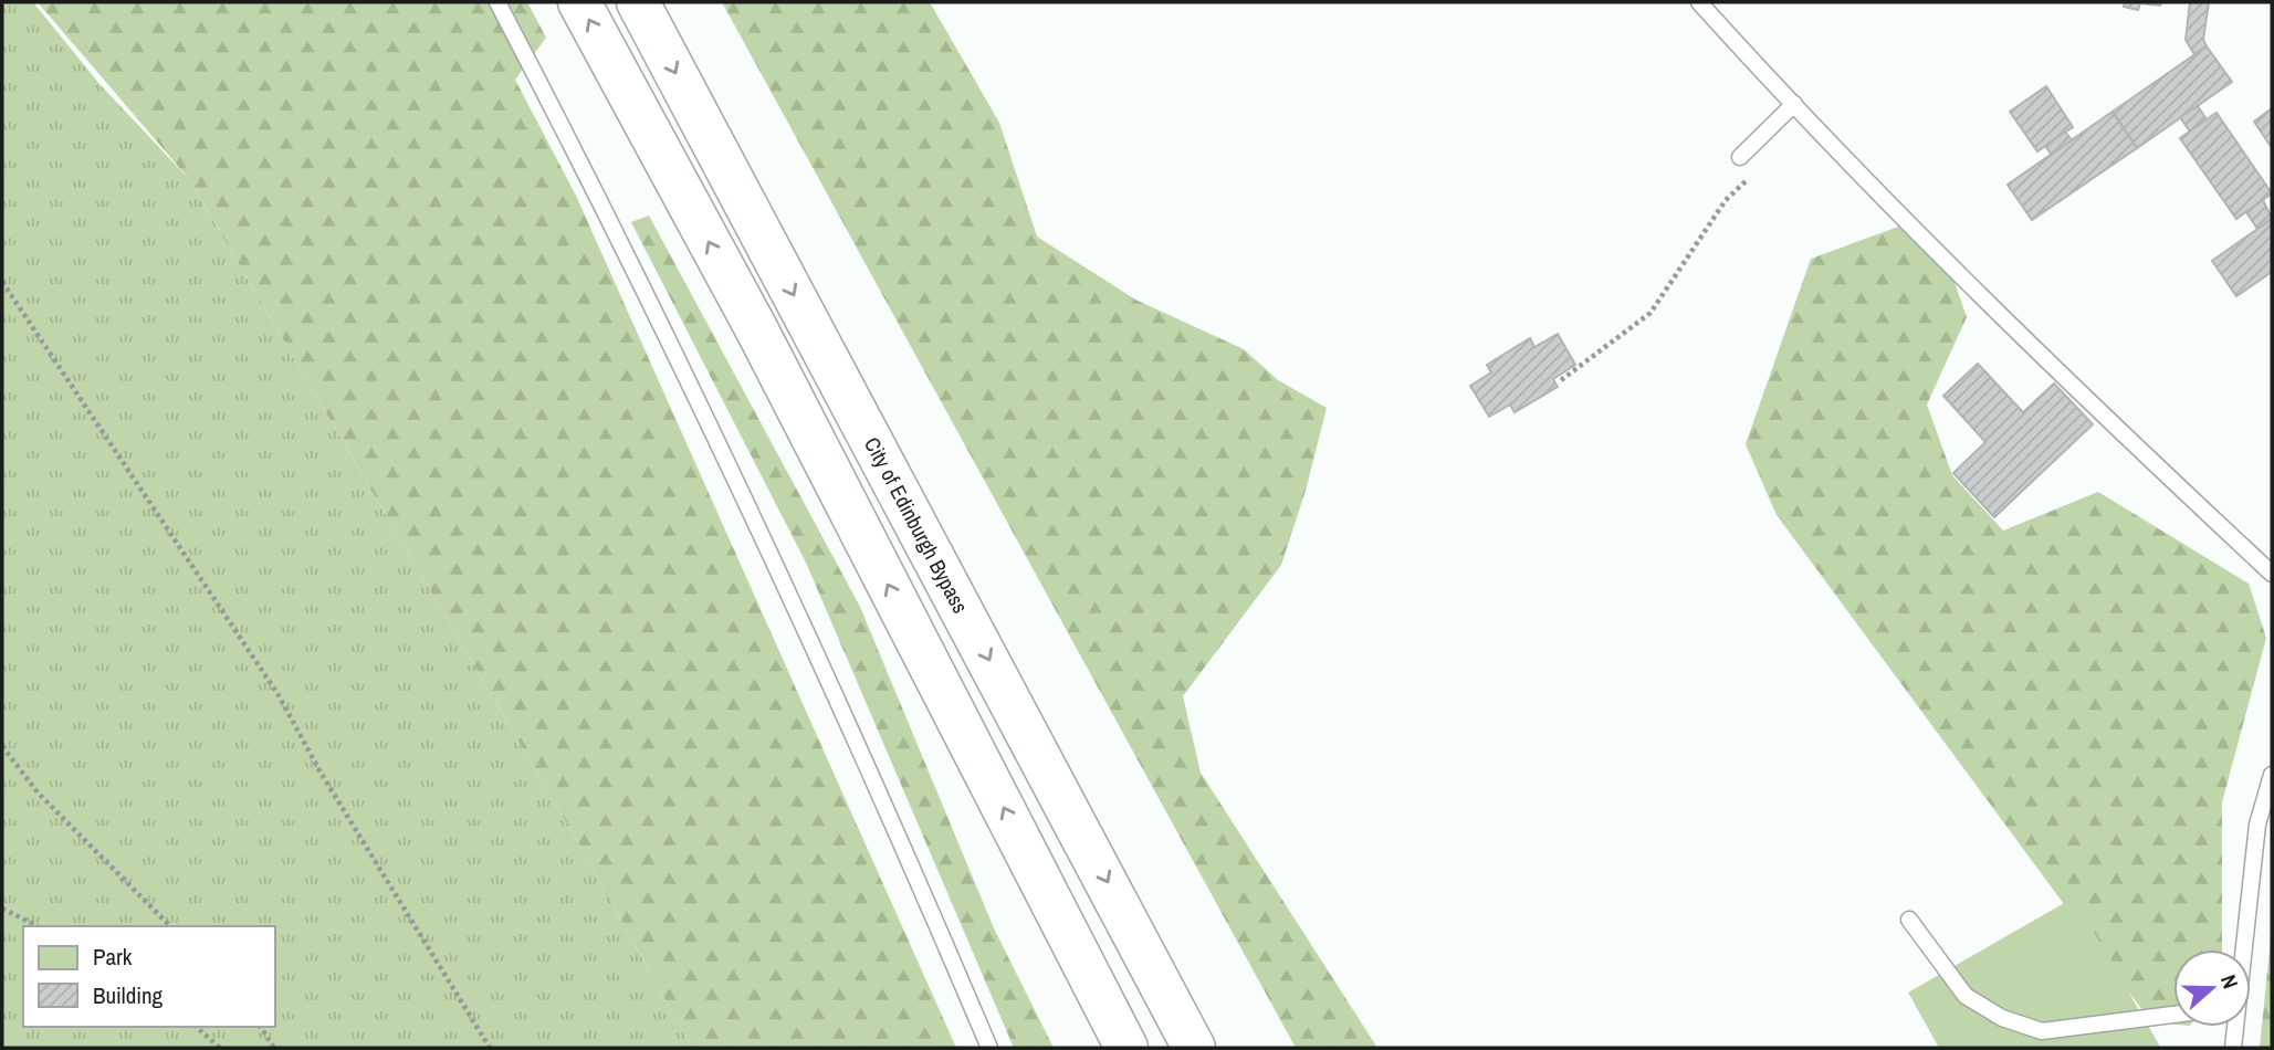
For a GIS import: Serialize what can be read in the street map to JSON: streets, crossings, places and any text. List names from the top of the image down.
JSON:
{
  "streets": {
    "highway": ["City of Edinburgh Bypass"]
  },
  "legend": ["Park", "Building"],
  "north": "right"
}
